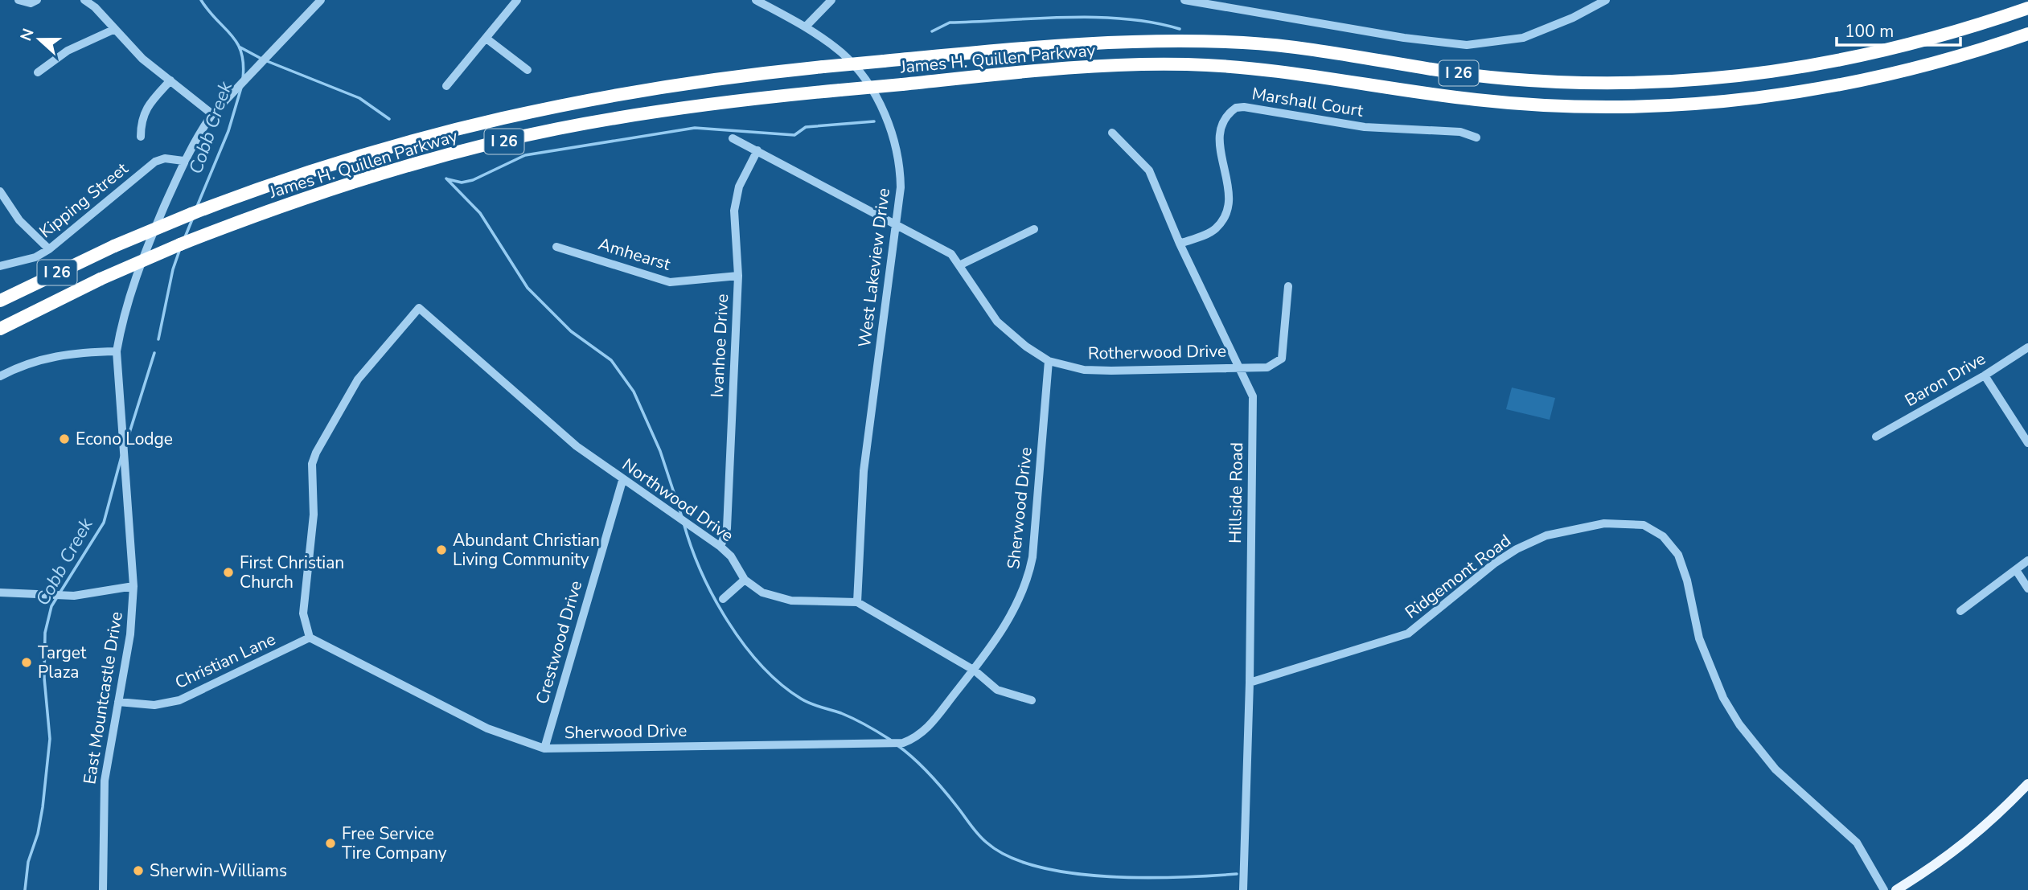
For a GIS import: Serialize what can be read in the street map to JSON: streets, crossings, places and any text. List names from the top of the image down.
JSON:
{
  "streets": {
    "highway": ["James H. Quillen Parkway", "I 26"],
    "street": [
      "Marshall Court",
      "Kipping Street",
      "Amhearst",
      "West Lakeview Drive",
      "Ivanhoe Drive",
      "Rotherwood Drive",
      "Baron Drive",
      "Hillside Road",
      "Northwood Drive",
      "Sherwood Drive",
      "Ridgemont Road",
      "Crestwood Drive",
      "Christian Lane",
      "East Mountcastle Drive"
    ]
  },
  "crossings": [
    ["Marshall Court", "Hillside Road"],
    ["Kipping Street", "East Mountcastle Drive"],
    ["Amhearst", "Ivanhoe Drive"],
    ["West Lakeview Drive", "Rotherwood Drive"],
    ["West Lakeview Drive", "Northwood Drive"],
    ["Ivanhoe Drive", "Rotherwood Drive"],
    ["Ivanhoe Drive", "Northwood Drive"],
    ["Rotherwood Drive", "Hillside Road"],
    ["Rotherwood Drive", "Sherwood Drive"],
    ["Hillside Road", "Ridgemont Road"],
    ["Northwood Drive", "Sherwood Drive"],
    ["Northwood Drive", "Crestwood Drive"],
    ["Northwood Drive", "Christian Lane"],
    ["Sherwood Drive", "Crestwood Drive"],
    ["Sherwood Drive", "Christian Lane"],
    ["Christian Lane", "East Mountcastle Drive"]
  ],
  "water": ["Cobb Creek"],
  "places": [
    "Econo Lodge",
    "Abundant Christian Living Community",
    "First Christian Church",
    "Target Plaza",
    "Free Service Tire Company",
    "Sherwin-Williams"
  ],
  "scale_bar": "100 m",
  "north": "left"
}
